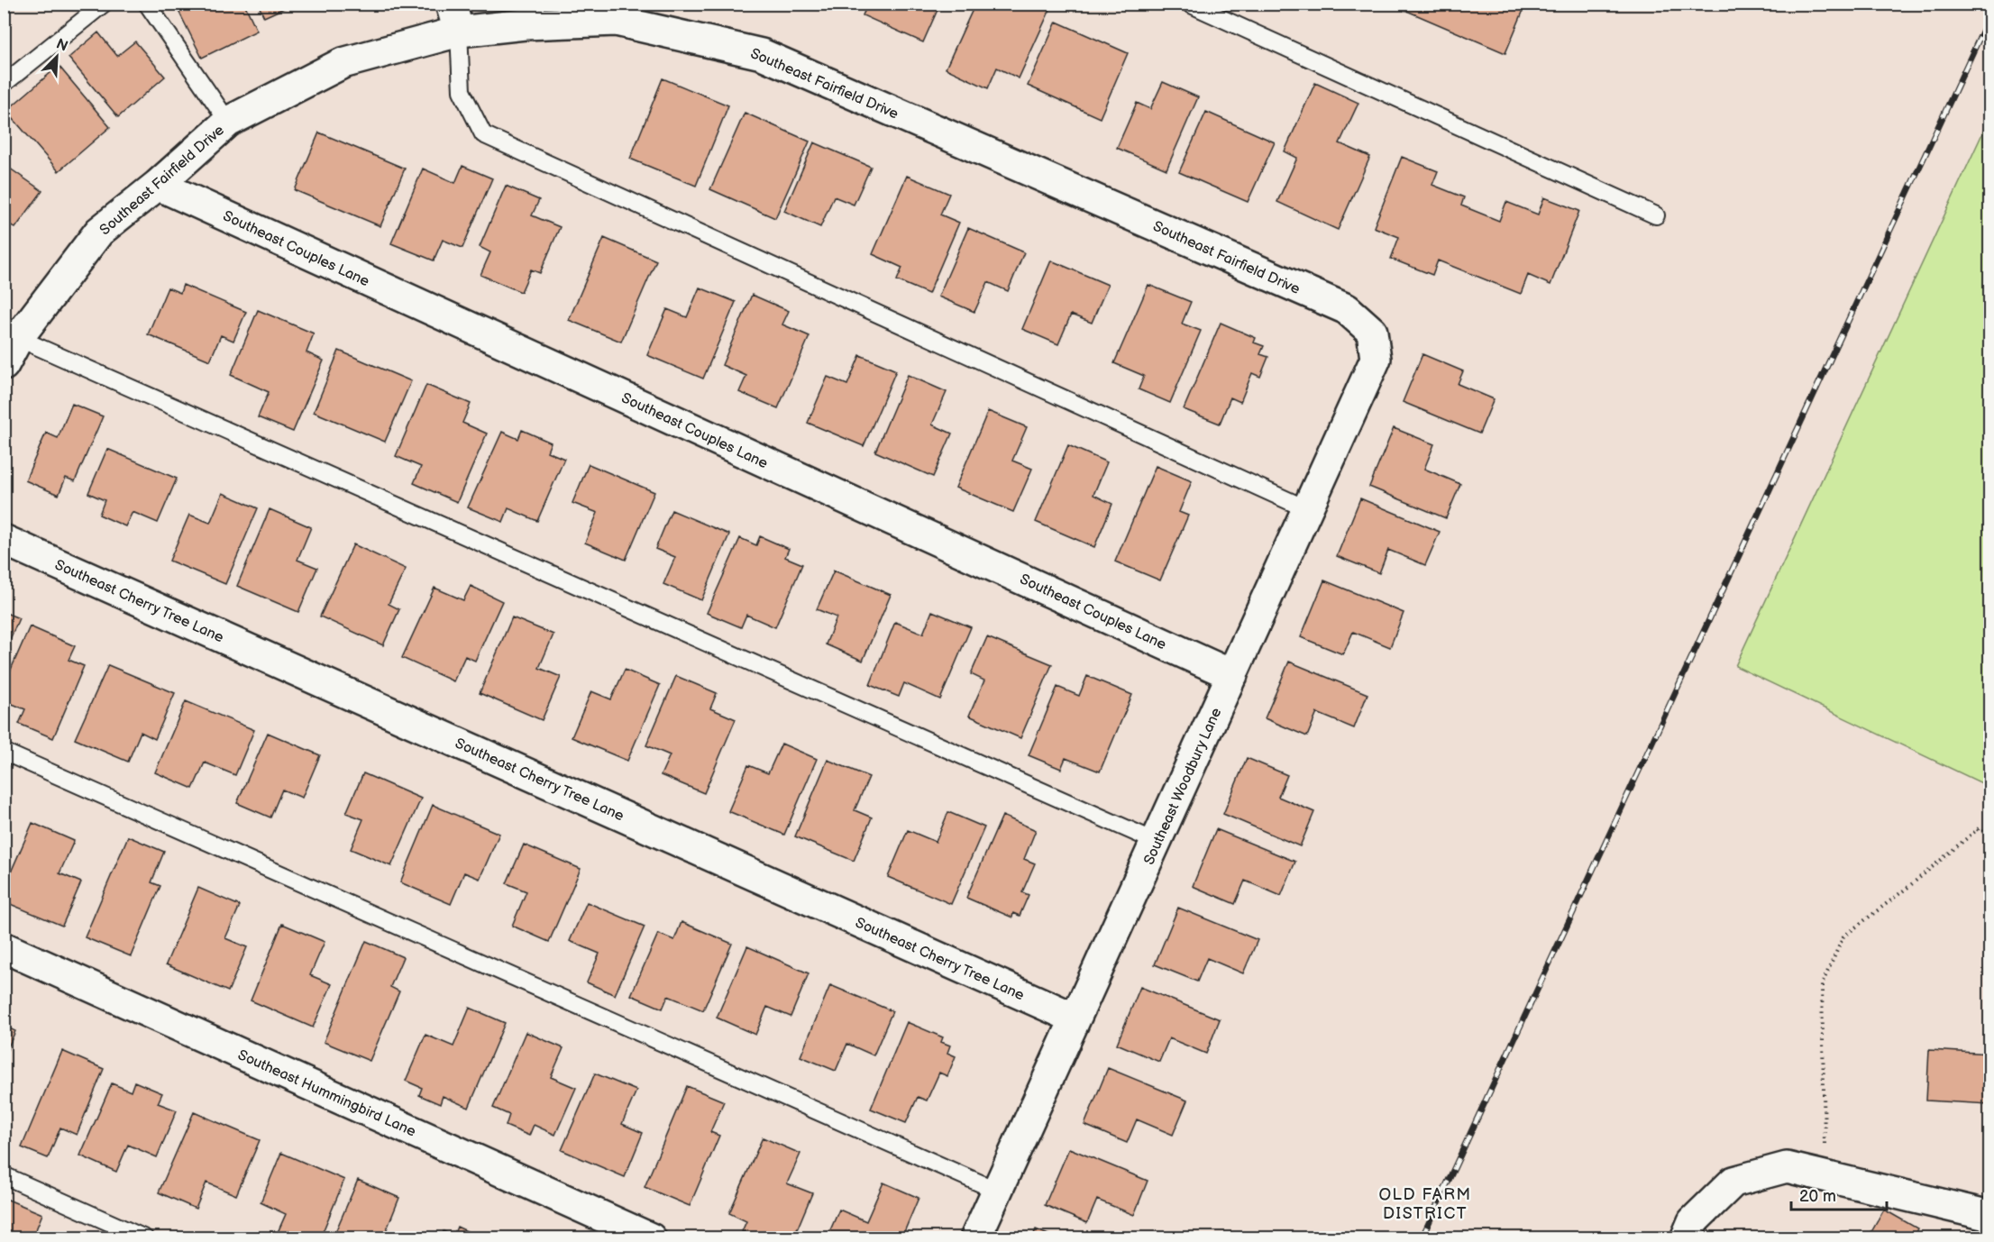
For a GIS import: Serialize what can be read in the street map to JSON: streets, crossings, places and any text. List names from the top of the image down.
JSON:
{
  "streets": {
    "street": [
      "Southeast Fairfield Drive",
      "Southeast Couples Lane",
      "Southeast Cherry Tree Lane",
      "Southeast Woodbury Lane",
      "Southeast Hummingbird Lane"
    ]
  },
  "crossings": [
    ["Southeast Fairfield Drive", "Southeast Couples Lane"],
    ["Southeast Fairfield Drive", "Southeast Woodbury Lane"],
    ["Southeast Couples Lane", "Southeast Woodbury Lane"],
    ["Southeast Cherry Tree Lane", "Southeast Woodbury Lane"]
  ],
  "districts": ["OLD FARM DISTRICT"],
  "scale_bar": "20 m",
  "north": "top right"
}
